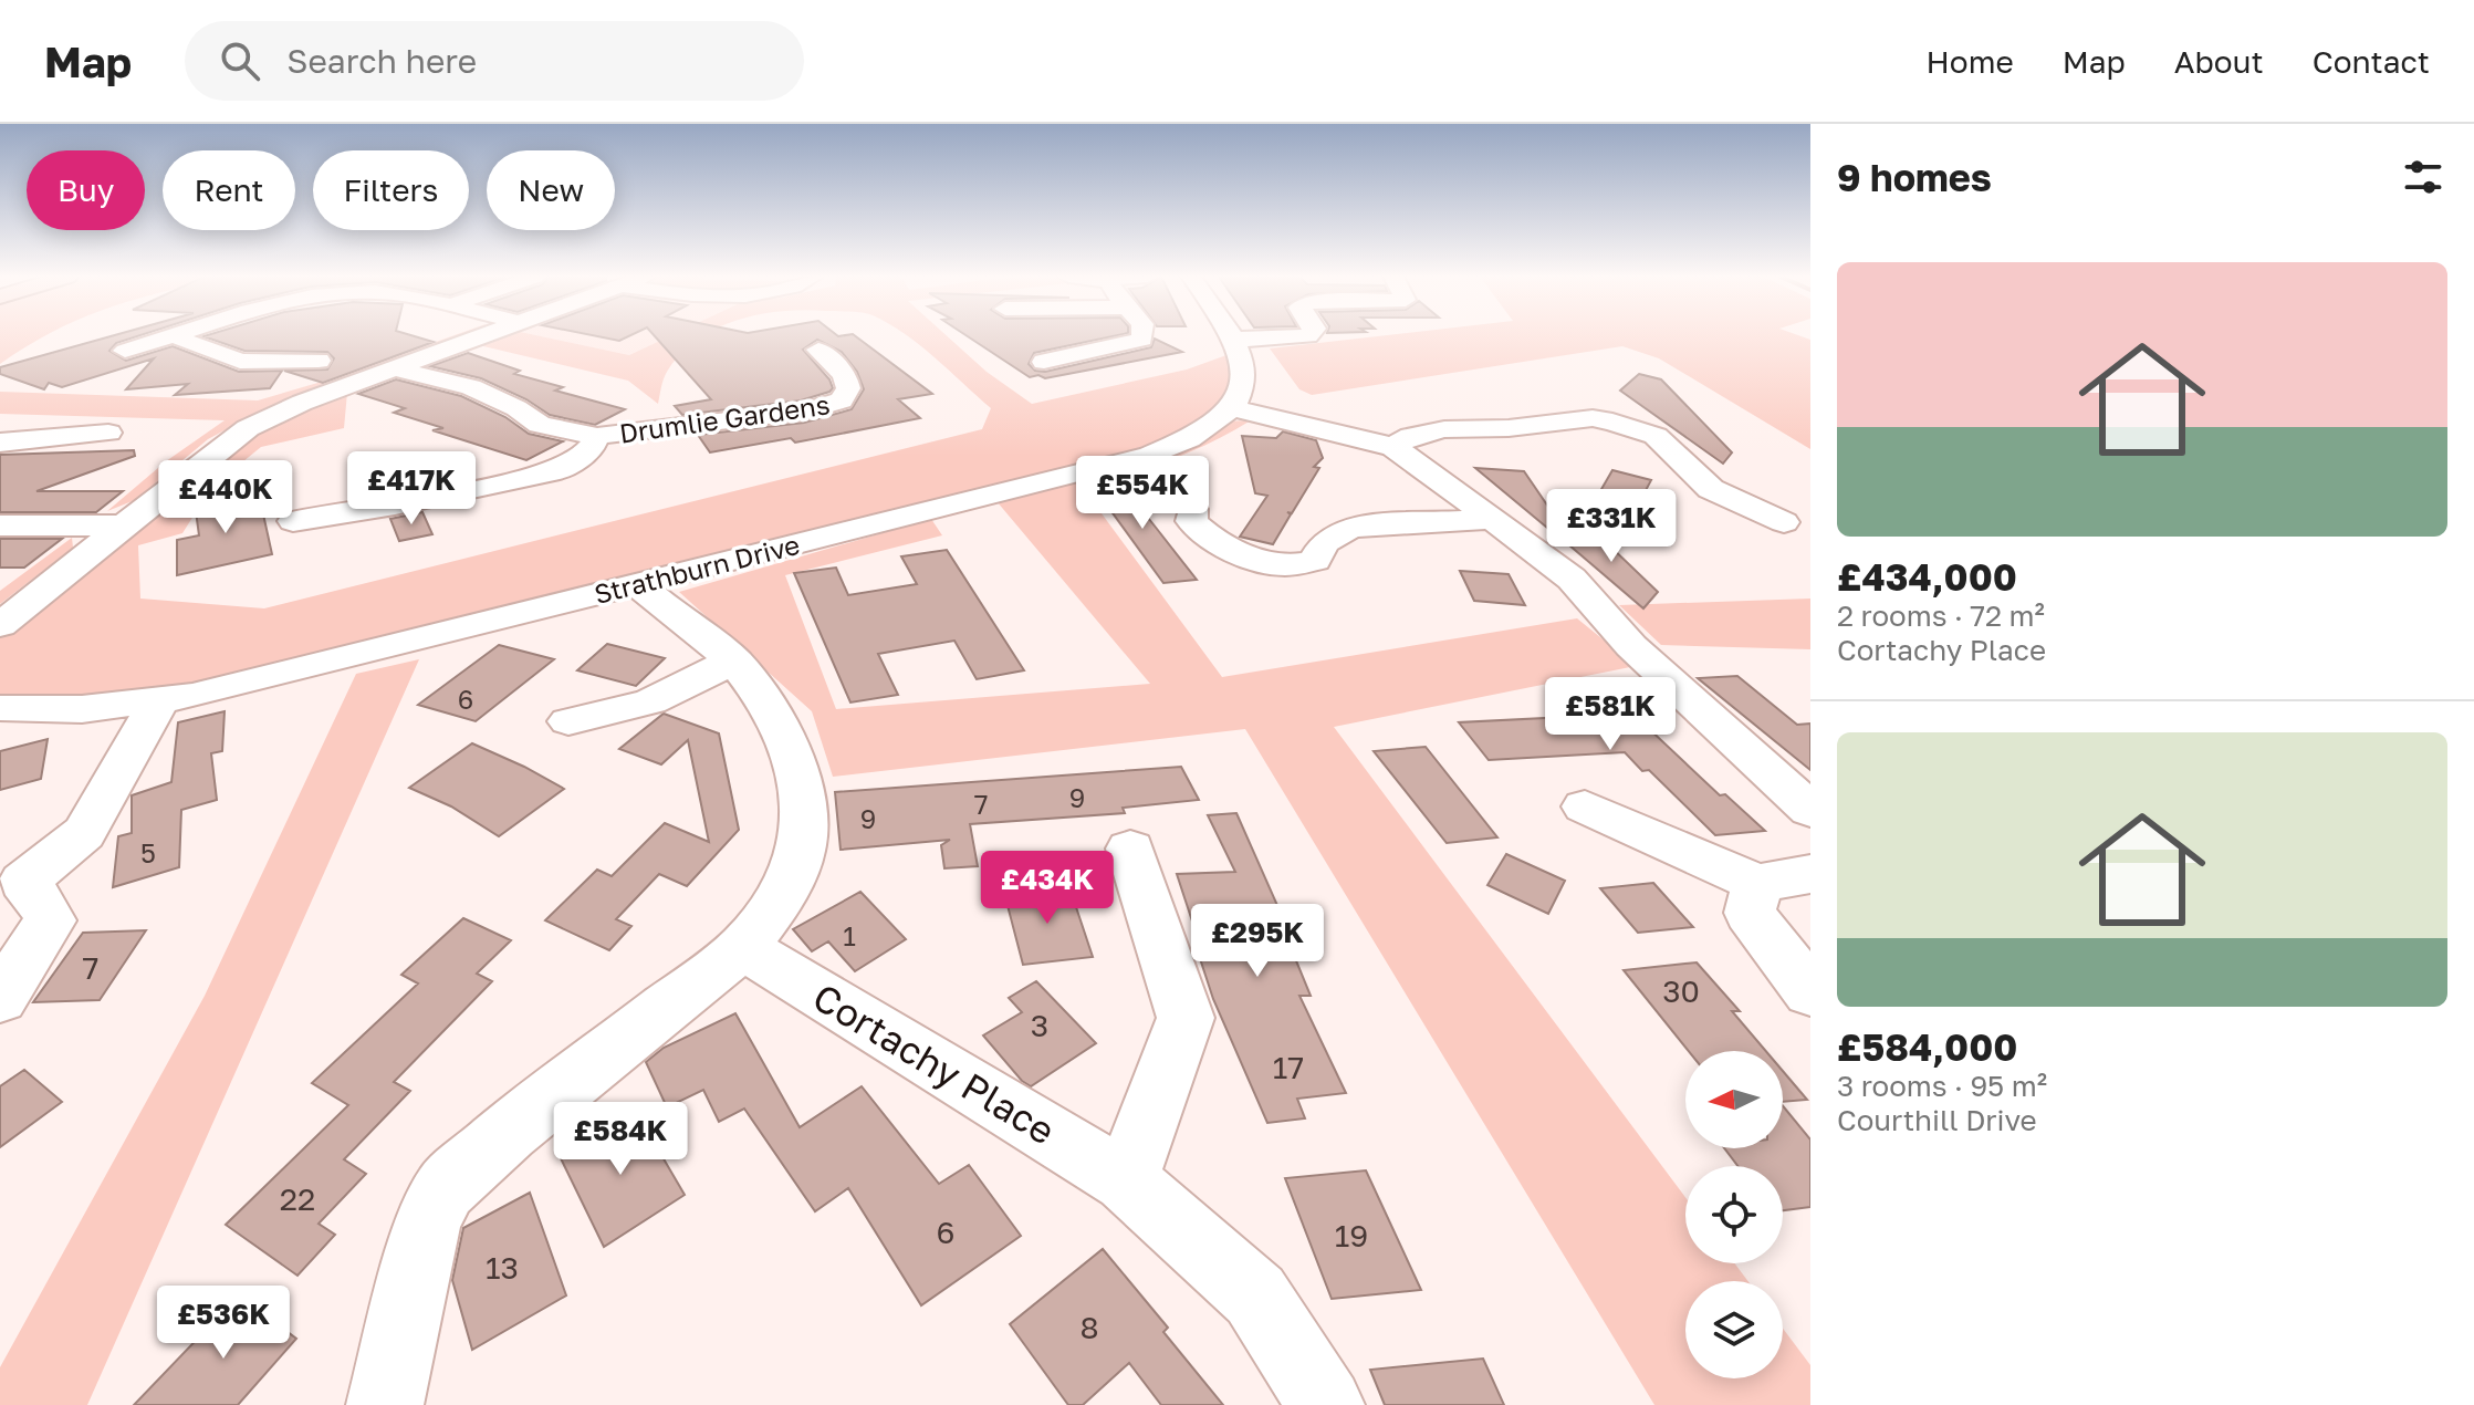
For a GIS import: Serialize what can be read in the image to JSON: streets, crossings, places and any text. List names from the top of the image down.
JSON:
{
  "streets": {
    "street": ["Drumlie Gardens", "Strathburn Drive", "Cortachy Place"]
  },
  "house_numbers": [
    "6",
    "9",
    "7",
    "9",
    "5",
    "1",
    "7",
    "30",
    "3",
    "17",
    "22",
    "6",
    "19",
    "13",
    "8"
  ],
  "north": "left",
  "page": {
    "header": "Map",
    "search": "Search here",
    "nav": [
      "Home",
      "Map",
      "About",
      "Contact"
    ],
    "heading": "9 homes",
    "chip": [
      "Buy",
      "Rent",
      "Filters",
      "New"
    ],
    "list": [
      {
        "name": "£434,000",
        "note": "2 rooms · 72 m² · Cortachy Place"
      },
      {
        "name": "£584,000",
        "note": "3 rooms · 95 m² · Courthill Drive"
      }
    ],
    "price": [
      "£417K",
      "£554K",
      "£440K",
      "£331K",
      "£581K",
      "£434K",
      "£295K",
      "£584K",
      "£536K"
    ]
  }
}
